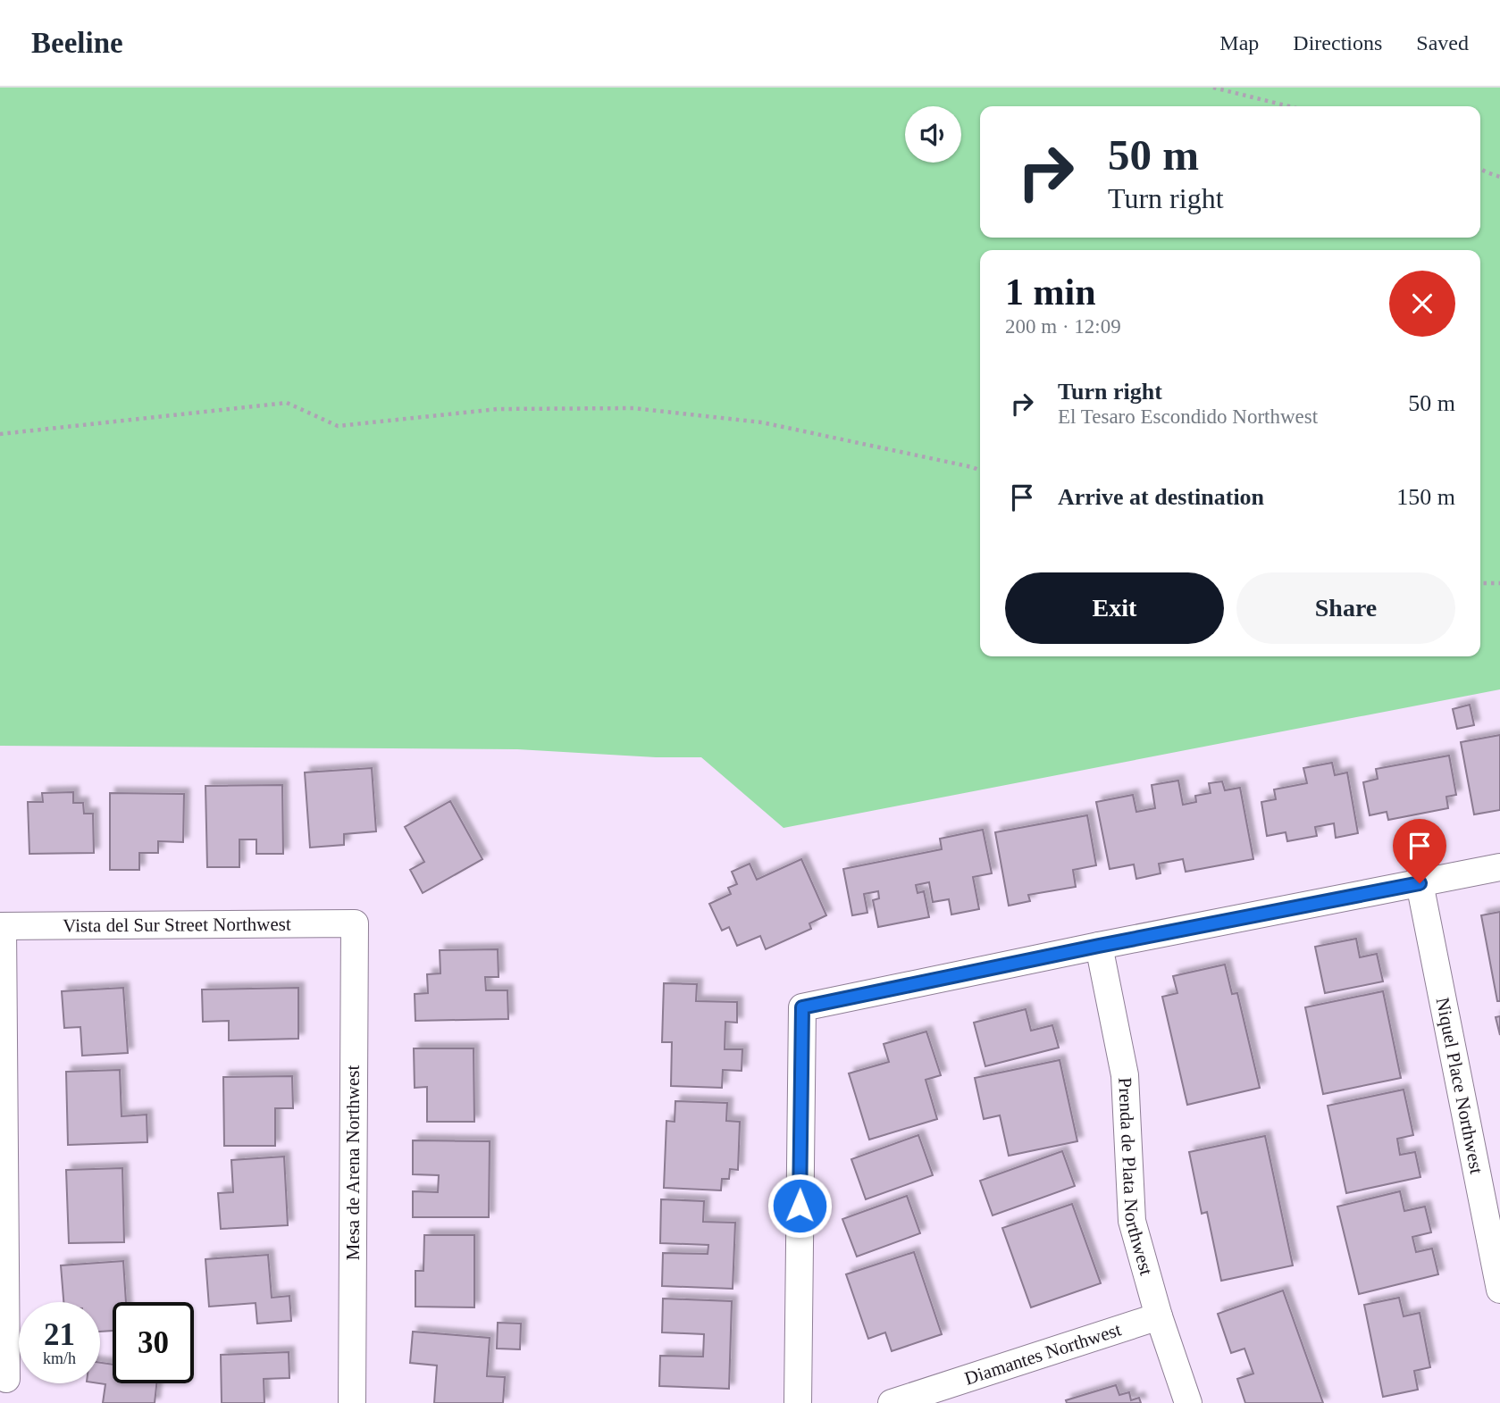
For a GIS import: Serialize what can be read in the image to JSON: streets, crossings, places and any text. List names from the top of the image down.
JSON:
{
  "streets": {
    "street": [
      "Vista del Sur Street Northwest",
      "Niquel Place Northwest",
      "Mesa de Arena Northwest",
      "Prenda de Plata Northwest",
      "Diamantes Northwest"
    ]
  },
  "crossings": [
    ["Vista del Sur Street Northwest", "Mesa de Arena Northwest"],
    ["Prenda de Plata Northwest", "Diamantes Northwest"]
  ],
  "page": {
    "header": "Beeline",
    "nav": ["Map", "Directions", "Saved"],
    "turn": ["50 m", "Turn right"],
    "heading": ["1 min", "200 m · 12:09"],
    "list": [
      {
        "name": "Turn right",
        "note": "El Tesaro Escondido Northwest",
        "value": "50 m"
      },
      {
        "name": "Arrive at destination",
        "value": "150 m"
      }
    ],
    "buttons": ["Exit", "Share"],
    "speed": "21 km/h",
    "limit": "30"
  }
}
